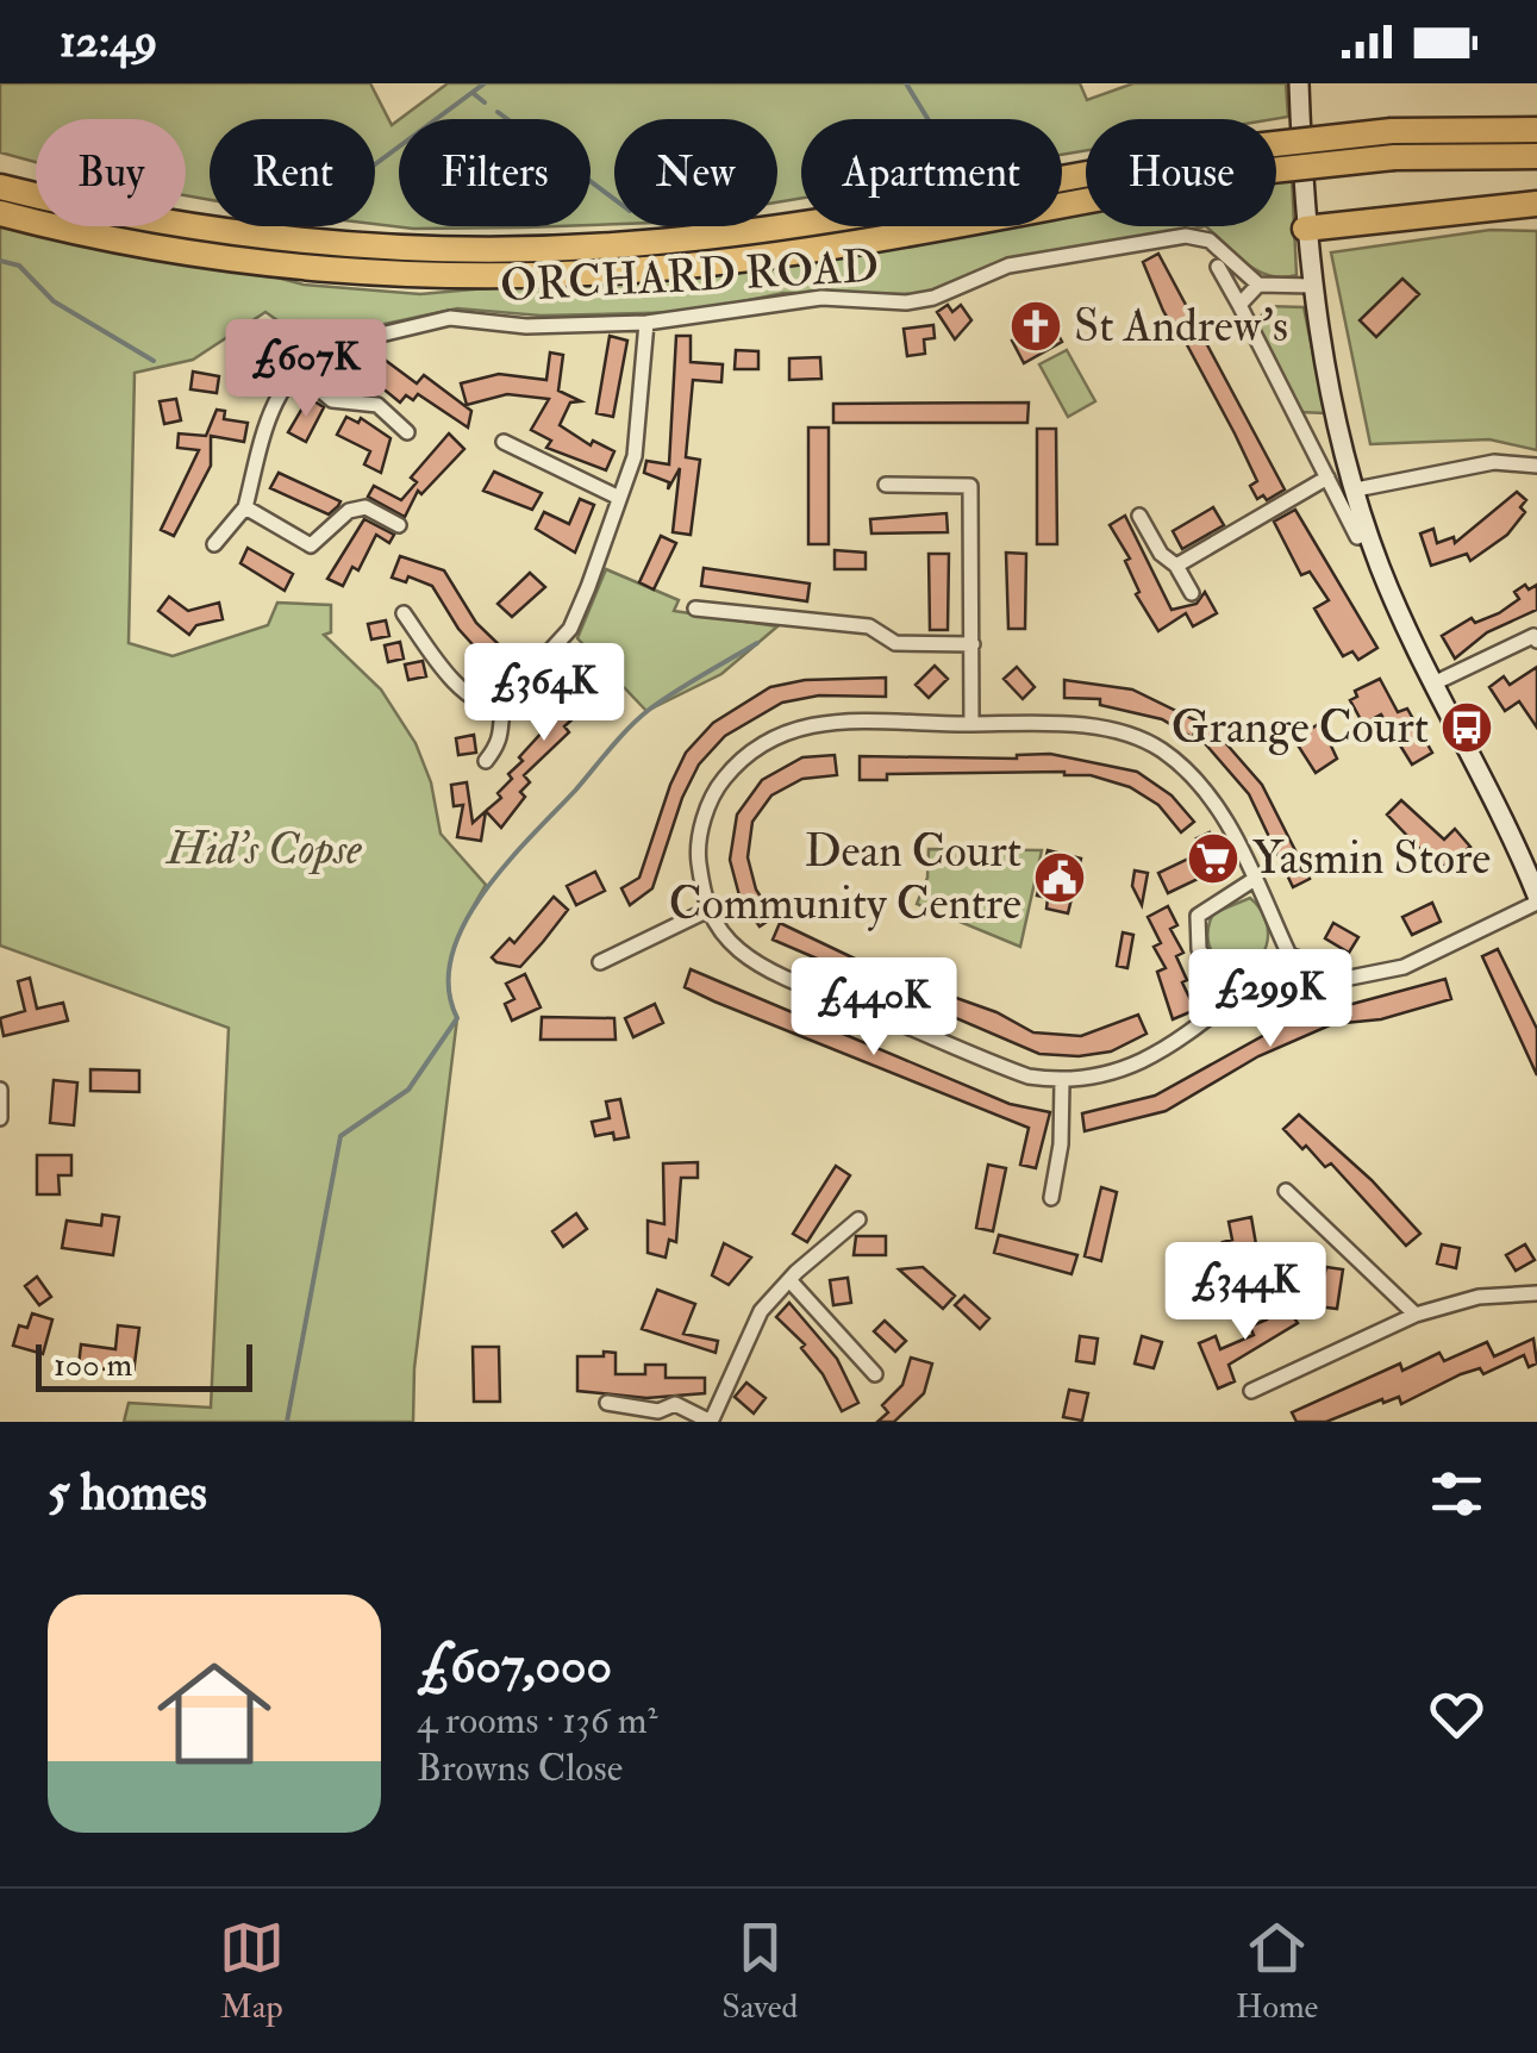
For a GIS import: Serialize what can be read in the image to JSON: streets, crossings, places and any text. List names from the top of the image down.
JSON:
{
  "streets": {
    "street": ["ORCHARD ROAD"]
  },
  "parks": ["Hid's Copse"],
  "places": {
    "church": ["St Andrew's"],
    "bus stop": ["Grange Court"],
    "supermarket": ["Yasmin Store"],
    "public building": ["Dean Court Community Centre"]
  },
  "scale_bar": "100 m",
  "page": {
    "status": "12:49",
    "chip": [
      "Buy",
      "Rent",
      "Filters",
      "New",
      "Apartment",
      "House"
    ],
    "price": [
      "£607K",
      "£364K",
      "£299K",
      "£440K",
      "£344K"
    ],
    "scale": "100 m",
    "heading": "5 homes",
    "list": [
      {
        "name": "£607,000",
        "note": "4 rooms · 136 m² · Browns Close"
      }
    ],
    "tabs": ["Map", "Saved", "Home"]
  }
}
